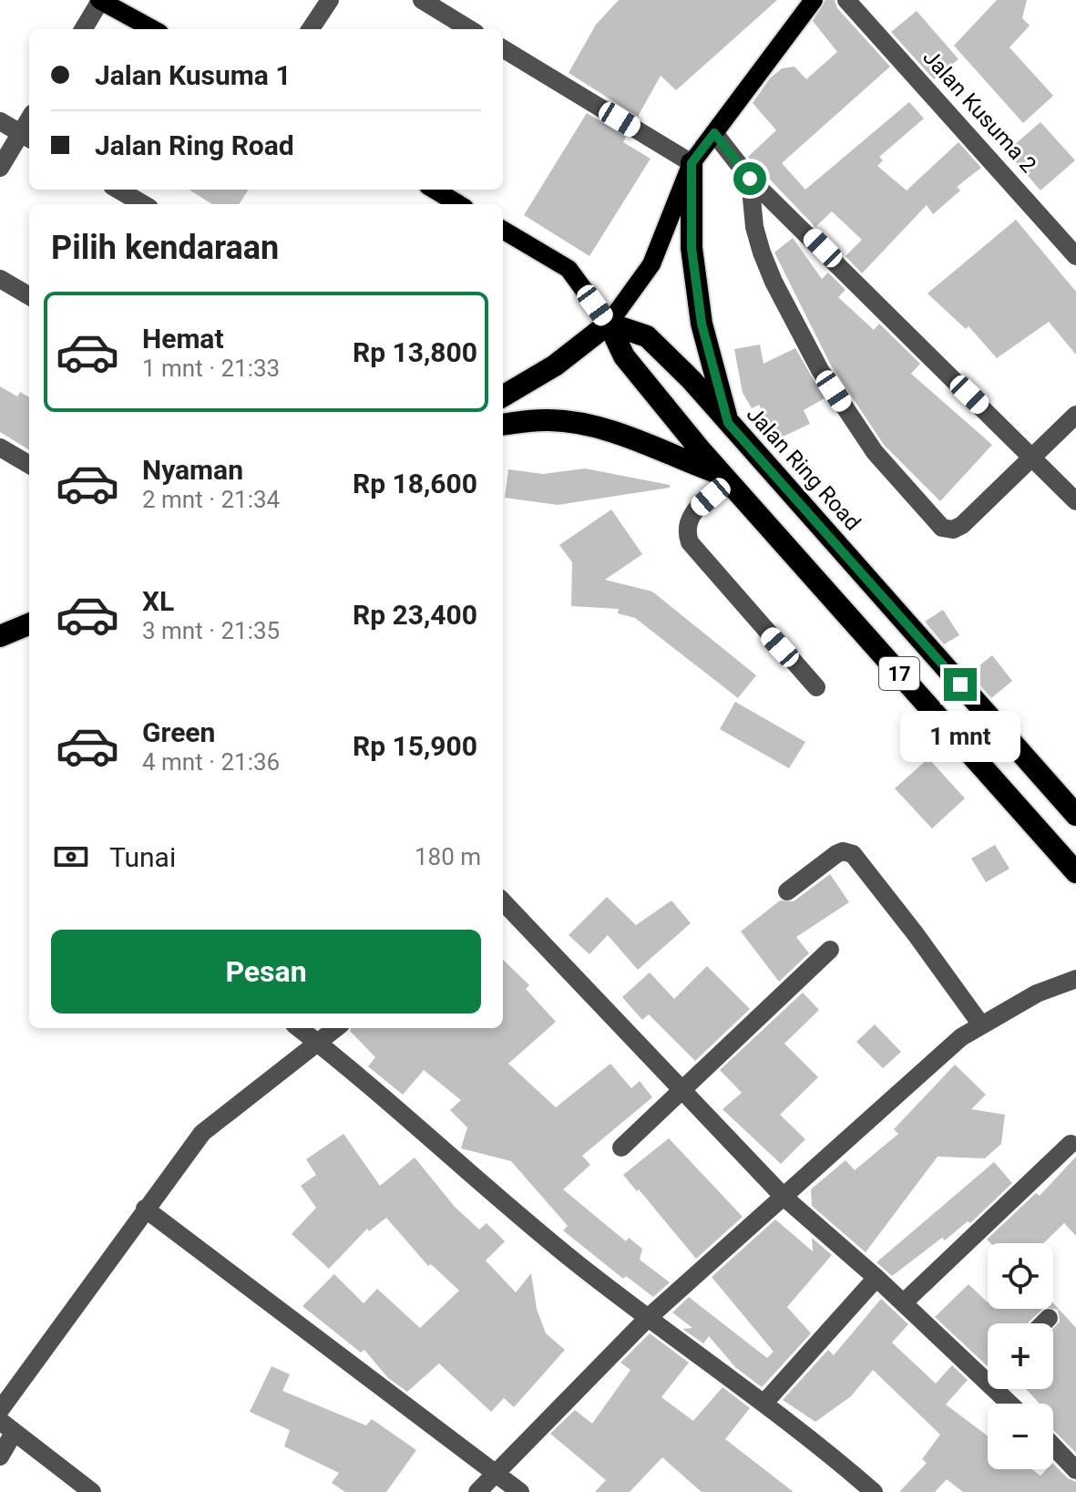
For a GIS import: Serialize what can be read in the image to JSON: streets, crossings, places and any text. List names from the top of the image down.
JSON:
{
  "streets": {
    "highway": ["Jalan Ring Road", "17"],
    "street": ["Jalan Kusuma 2"]
  },
  "crossings": [
    ["Jalan Ring Road", "17"]
  ],
  "page": {
    "banner": ["Jalan Kusuma 1", "Jalan Ring Road"],
    "heading": "Pilih kendaraan",
    "list": [
      {
        "name": "Hemat",
        "note": "1 mnt · 21:33",
        "value": "Rp 13,800"
      },
      {
        "name": "Nyaman",
        "note": "2 mnt · 21:34",
        "value": "Rp 18,600"
      },
      {
        "name": "XL",
        "note": "3 mnt · 21:35",
        "value": "Rp 23,400"
      },
      {
        "name": "Green",
        "note": "4 mnt · 21:36",
        "value": "Rp 15,900"
      }
    ],
    "bubble": "1 mnt",
    "pay": ["Tunai", "180 m"],
    "buttons": "Pesan",
    "map_buttons": ["+", "−"]
  }
}
